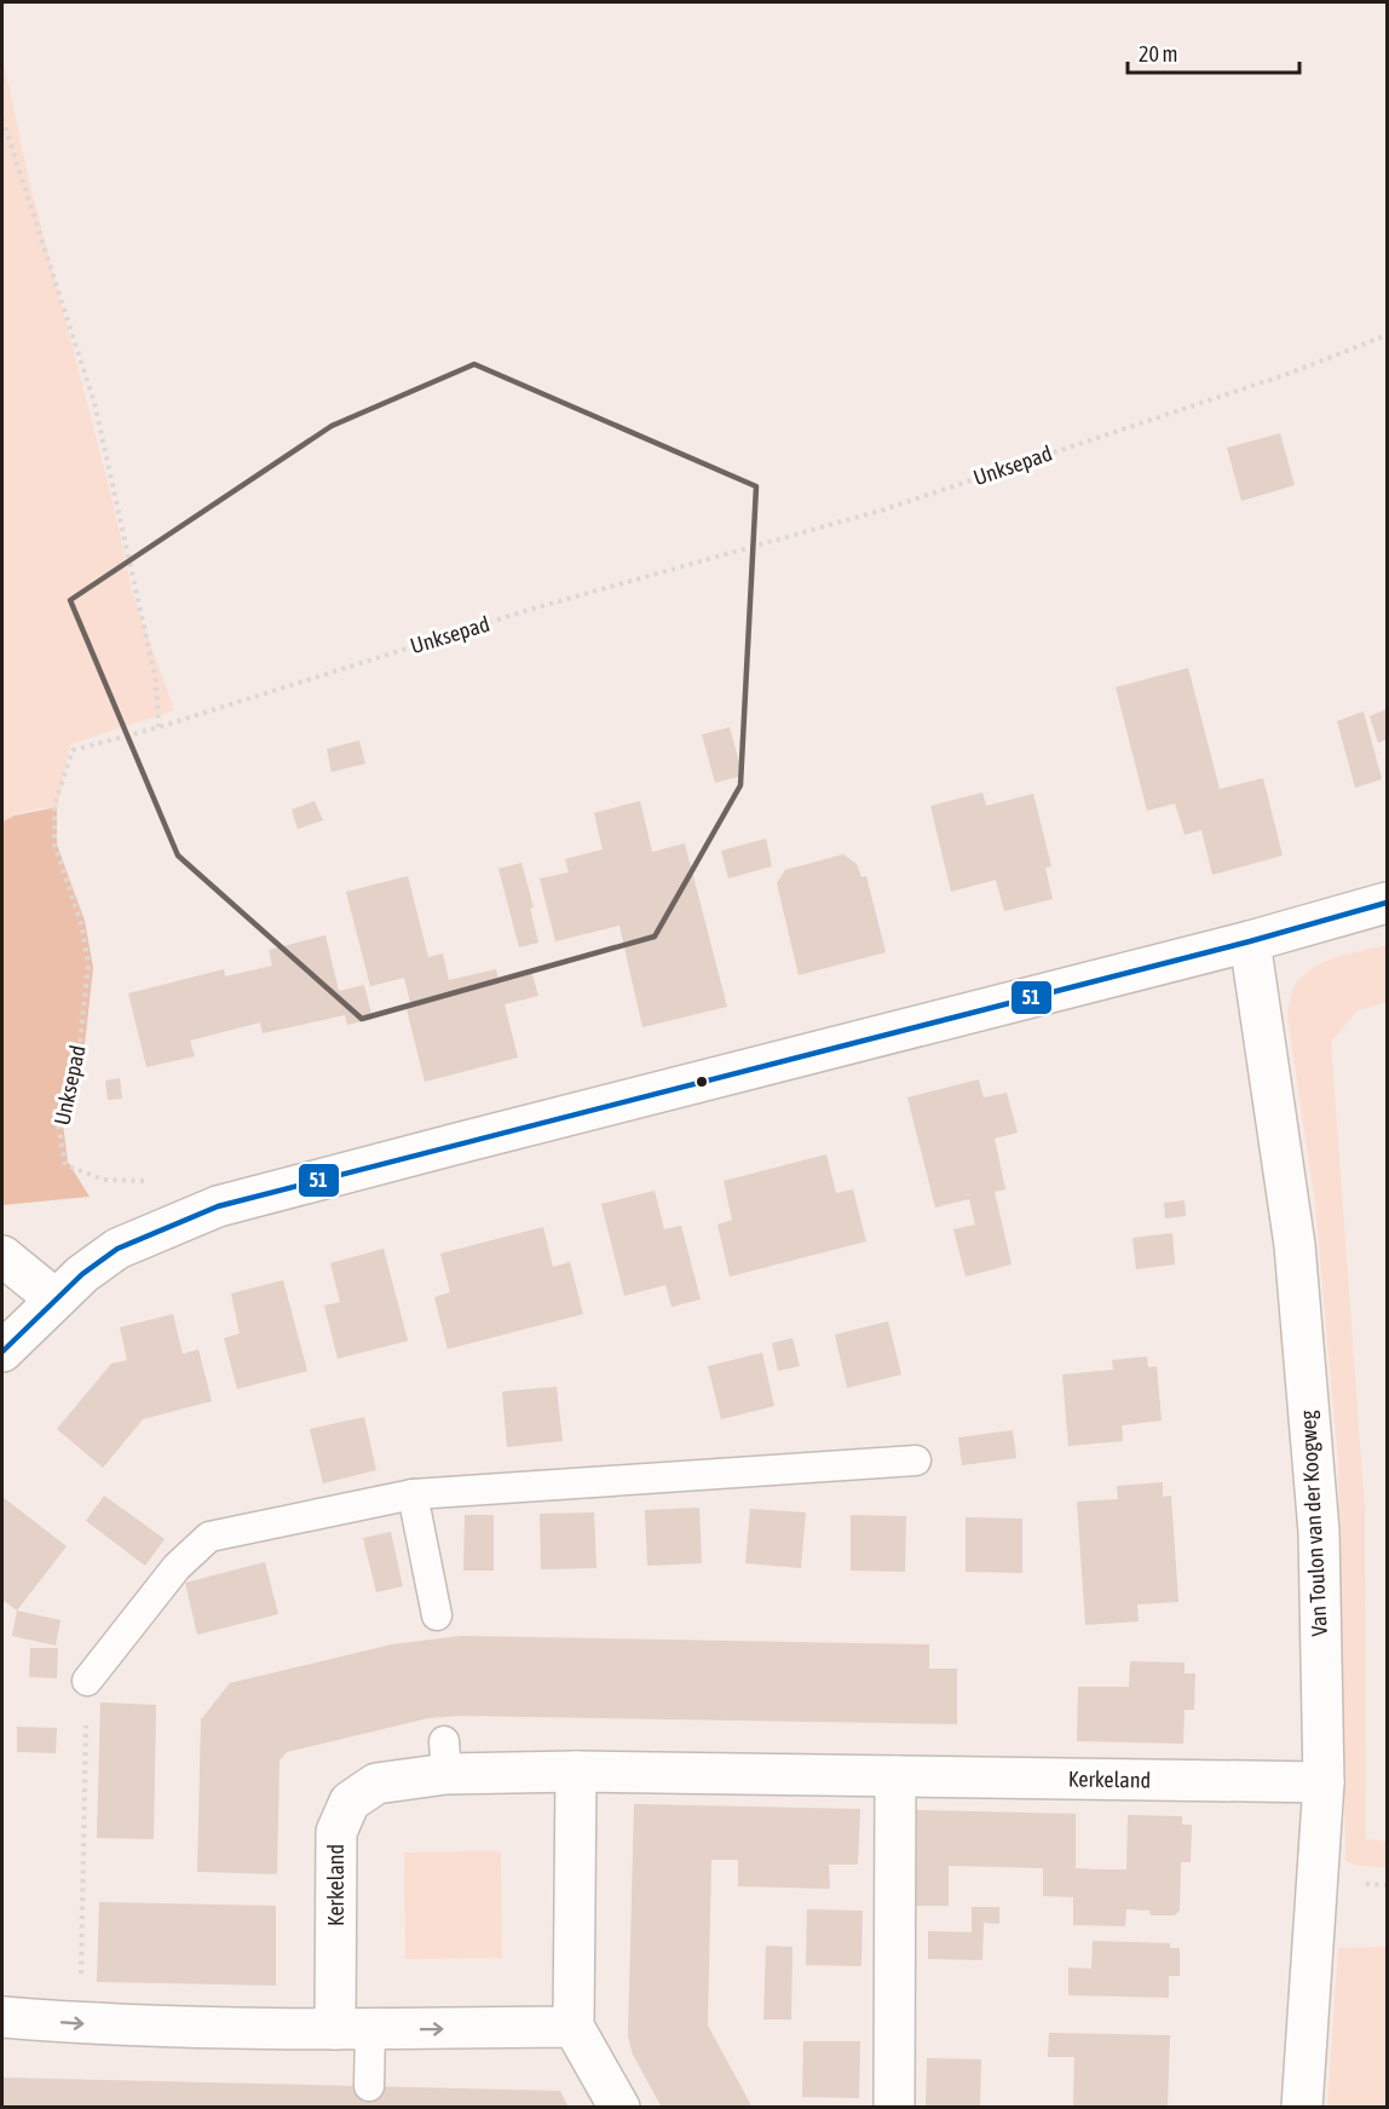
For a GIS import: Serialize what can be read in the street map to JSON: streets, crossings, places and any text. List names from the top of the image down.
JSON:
{
  "streets": {
    "street": ["Van Toulon van der Koogweg", "Kerkeland"],
    "path": ["Unksepad"]
  },
  "crossings": [
    ["Van Toulon van der Koogweg", "Kerkeland"]
  ],
  "lines": ["transit line 51"],
  "scale_bar": "20 m"
}
